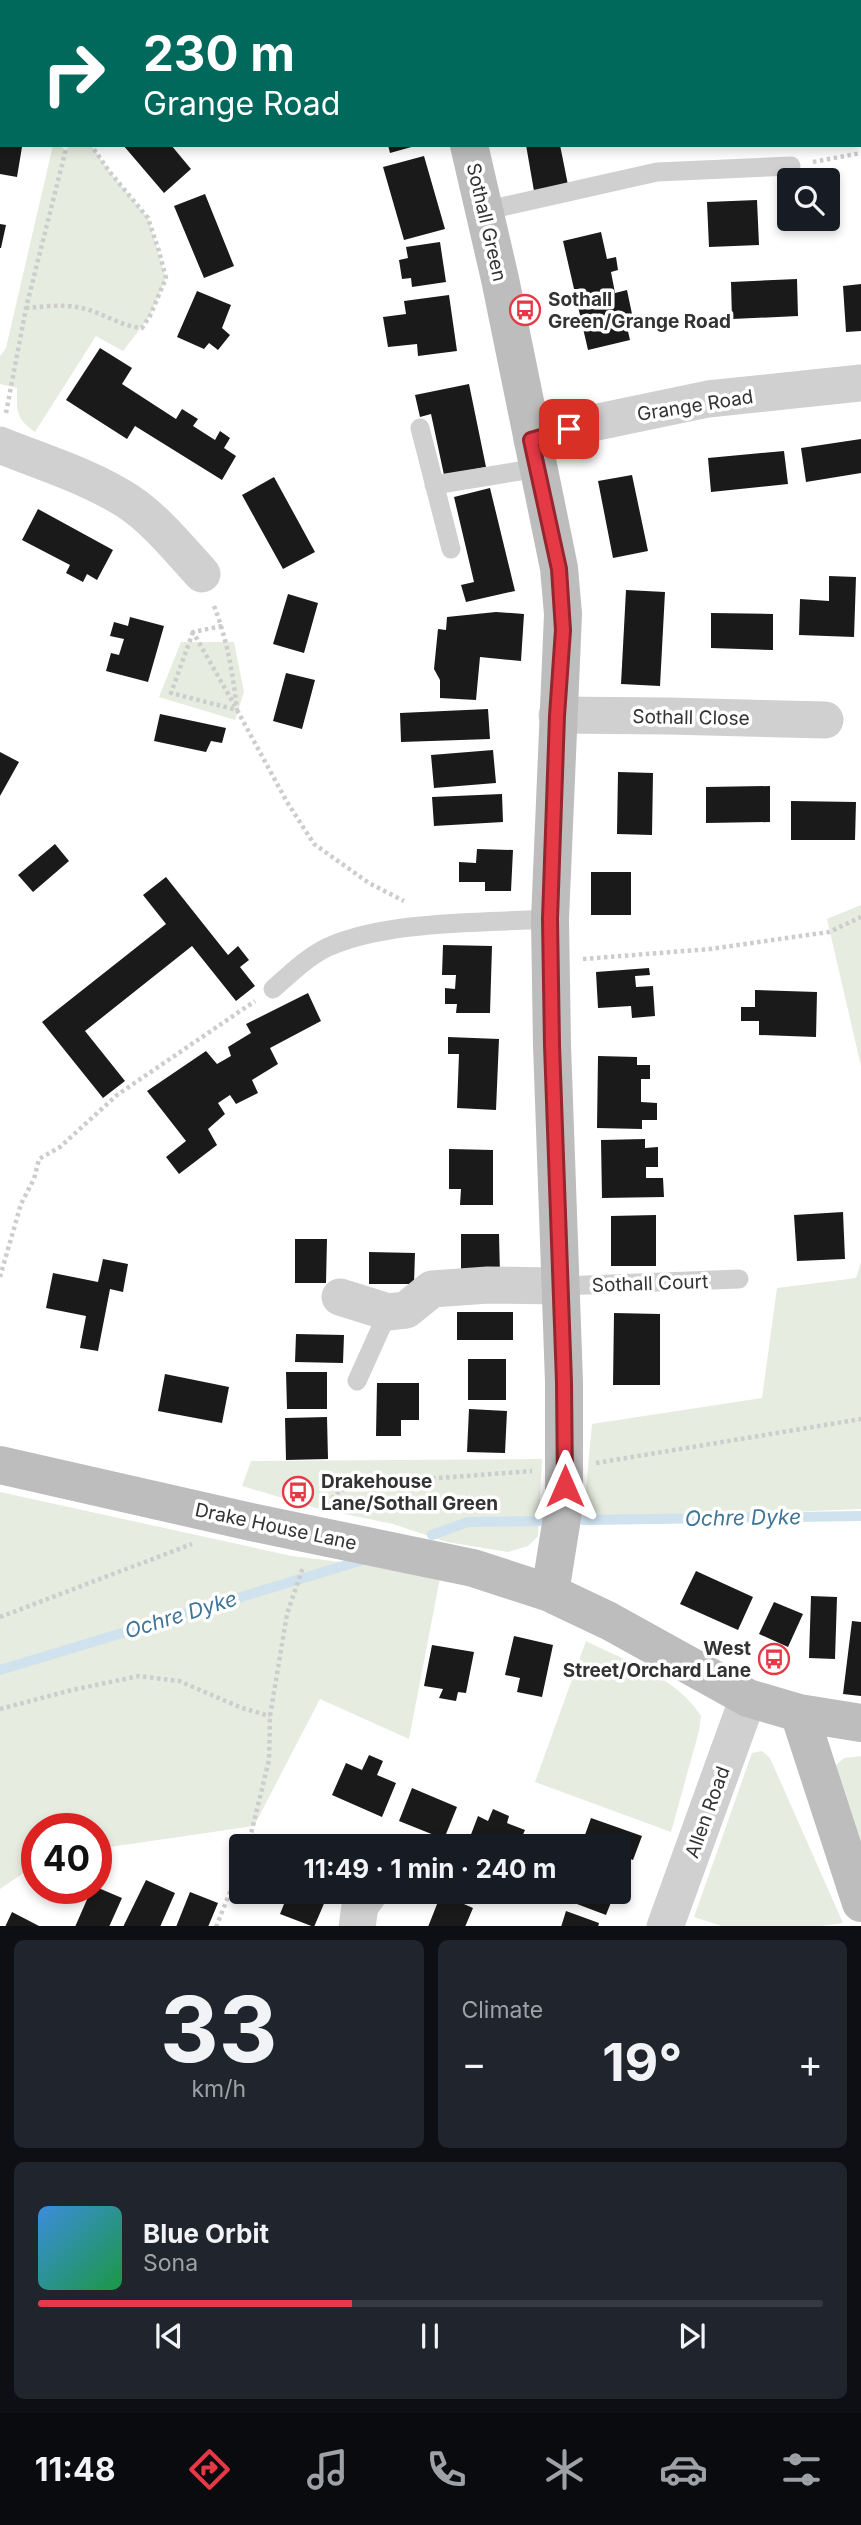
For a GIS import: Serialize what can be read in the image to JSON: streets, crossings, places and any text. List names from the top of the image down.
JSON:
{
  "streets": {
    "street": [
      "Sothall Green",
      "Grange Road",
      "Sothall Close",
      "Drake House Lane",
      "Allen Road"
    ],
    "lane": ["Sothall Court"]
  },
  "crossings": [
    ["Sothall Green", "Grange Road"],
    ["Sothall Green", "Sothall Close"],
    ["Sothall Green", "Sothall Court"],
    ["Sothall Green", "Drake House Lane"],
    ["Drake House Lane", "Allen Road"]
  ],
  "water": ["Ochre Dyke"],
  "places": {
    "bus stop": ["Sothall Green/Grange Road", "Drakehouse Lane/Sothall Green", "West Street/Orchard Lane"]
  },
  "page": {
    "turn": ["230 m", "Grange Road"],
    "limit": "40",
    "trip": "11:49 · 1 min · 240 m",
    "tile": [
      ["33", "km/h"],
      "Climate"
    ],
    "heat": ["−", "19°", "+"],
    "song": ["Blue Orbit", "Sona"],
    "tabs": "11:48"
  }
}
